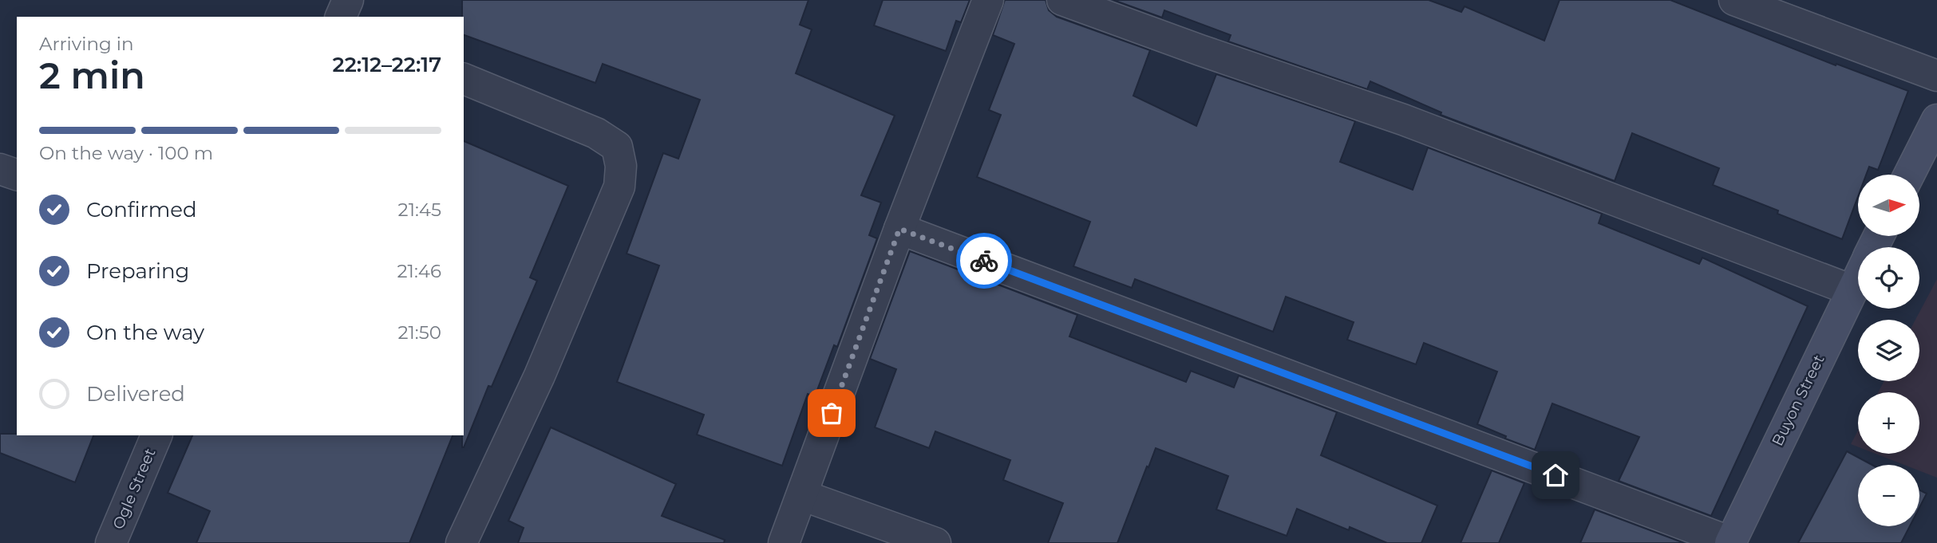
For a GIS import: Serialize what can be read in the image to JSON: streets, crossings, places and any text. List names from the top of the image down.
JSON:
{
  "streets": {
    "main road": ["Buyon Street"],
    "street": ["Ogle Street"]
  },
  "north": "right",
  "page": {
    "heading": ["2 min", "Arriving in", "22:12–22:17"],
    "bar": "On the way · 100 m",
    "map_buttons": ["+", "−"],
    "list": [
      ["Confirmed", "21:45"],
      ["Preparing", "21:46"],
      ["On the way", "21:50"],
      "Delivered"
    ]
  }
}
